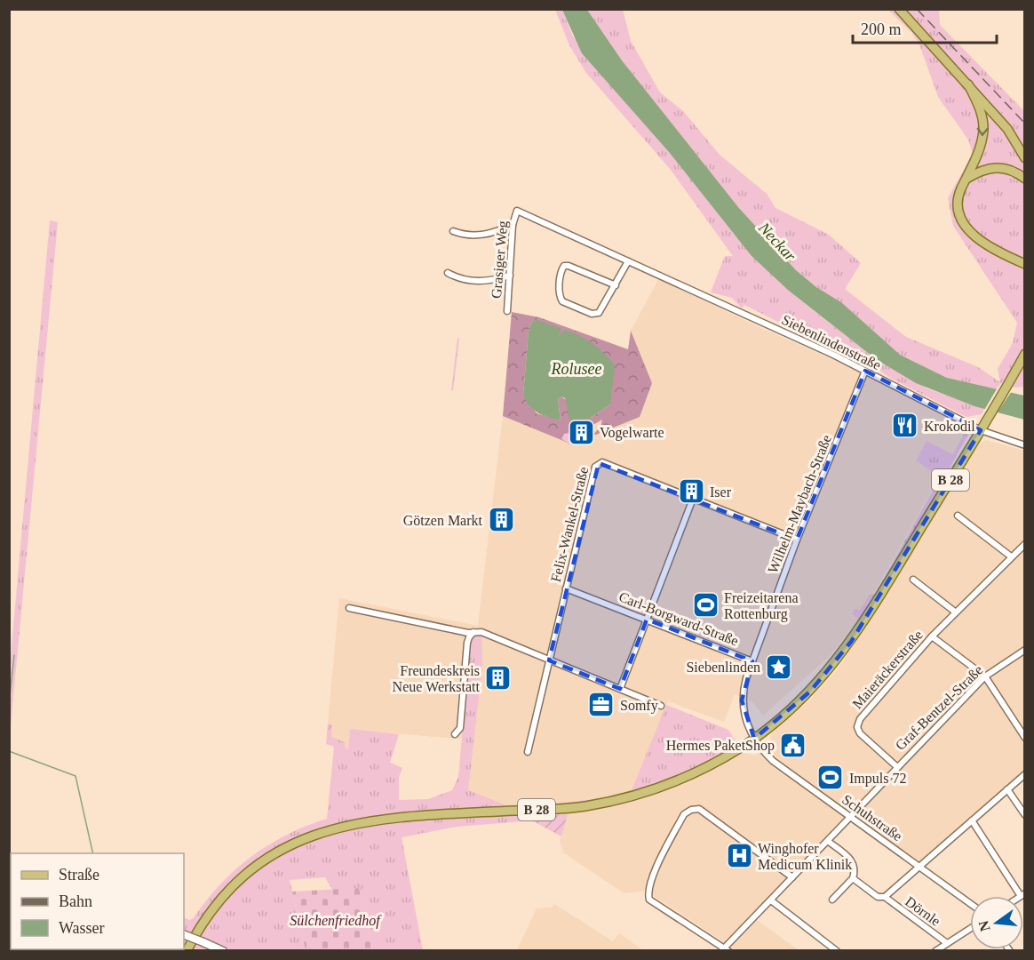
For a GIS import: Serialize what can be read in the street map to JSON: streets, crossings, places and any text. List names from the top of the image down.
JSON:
{
  "streets": {
    "main road": ["B 28"],
    "street": [
      "Grasiger Weg",
      "Siebenlindenstraße",
      "Wilhelm-Maybach-Straße",
      "Felix-Wankel-Straße",
      "Carl-Borgward-Straße",
      "Maieräckerstraße",
      "Graf-Bentzel-Straße",
      "Schuhstraße",
      "Dörnle"
    ]
  },
  "crossings": [
    ["Grasiger Weg", "Siebenlindenstraße"],
    ["Siebenlindenstraße", "B 28"],
    ["Siebenlindenstraße", "Wilhelm-Maybach-Straße"],
    ["B 28", "Wilhelm-Maybach-Straße"],
    ["B 28", "Schuhstraße"],
    ["Wilhelm-Maybach-Straße", "Felix-Wankel-Straße"],
    ["Wilhelm-Maybach-Straße", "Carl-Borgward-Straße"],
    ["Wilhelm-Maybach-Straße", "Schuhstraße"],
    ["Felix-Wankel-Straße", "Carl-Borgward-Straße"],
    ["Maieräckerstraße", "Graf-Bentzel-Straße"],
    ["Graf-Bentzel-Straße", "Schuhstraße"],
    ["Schuhstraße", "Dörnle"]
  ],
  "water": ["Neckar", "Rolusee"],
  "parks": ["Sülchenfriedhof"],
  "places": {
    "restaurant": ["Krokodil"],
    "building": [
      "Vogelwarte",
      "Iser",
      "Götzen Markt",
      "Freundeskreis Neue Werkstatt"
    ],
    "sports": ["Freizeitarena Rottenburg", "Impuls 72"],
    "place": ["Siebenlinden"],
    "office": ["Somfy"],
    "public building": ["Hermes PaketShop"],
    "hospital": ["Winghofer Medicum Klinik"]
  },
  "legend": ["Straße", "Bahn", "Wasser"],
  "scale_bar": "200 m",
  "north": "left"
}
